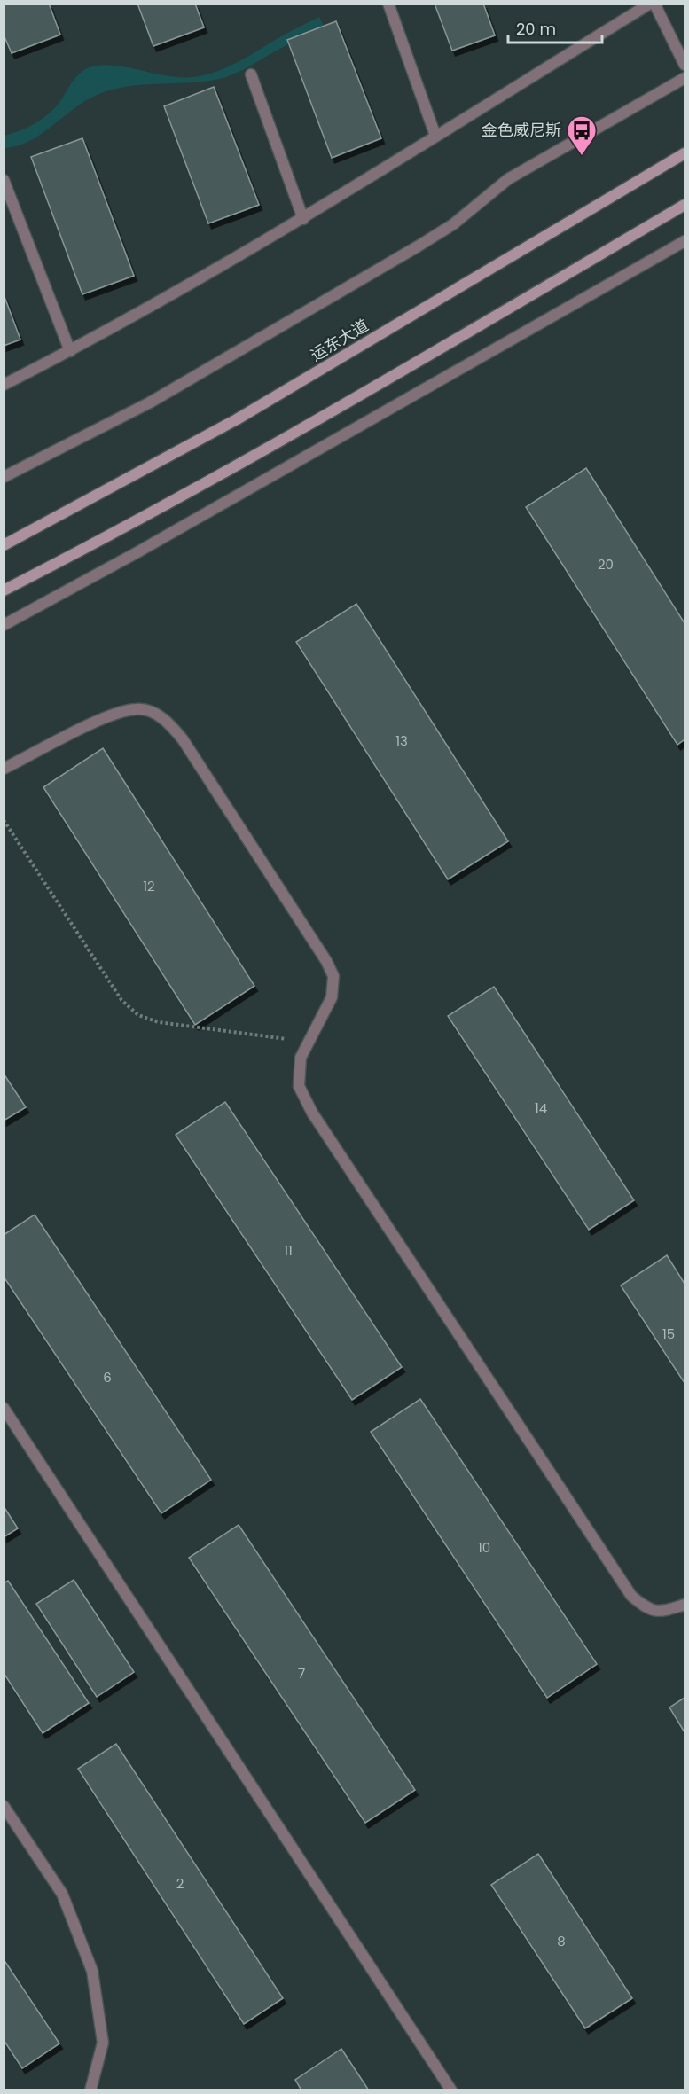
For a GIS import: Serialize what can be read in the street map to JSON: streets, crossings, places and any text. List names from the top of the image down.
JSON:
{
  "streets": {
    "main road": ["运东大道"]
  },
  "places": {
    "bus stop": ["金色威尼斯"]
  },
  "house_numbers": [
    "20",
    "13",
    "12",
    "14",
    "11",
    "15",
    "6",
    "10",
    "7",
    "2",
    "8"
  ],
  "scale_bar": "20 m"
}
